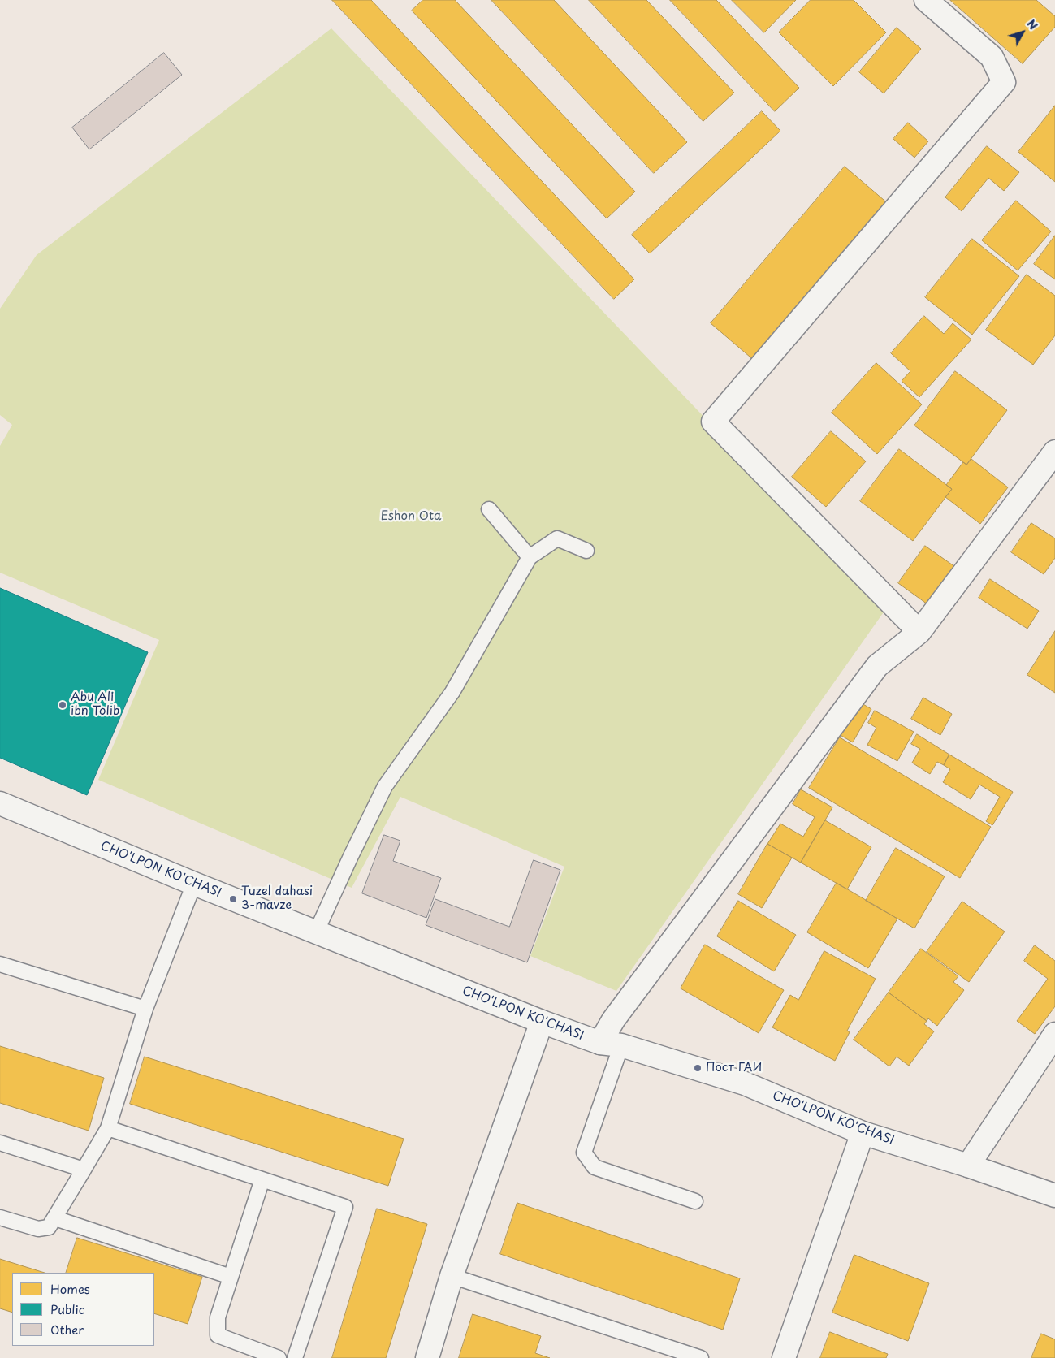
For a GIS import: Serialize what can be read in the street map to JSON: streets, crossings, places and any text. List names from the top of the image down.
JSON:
{
  "streets": {
    "street": ["CHO'LPON KO'CHASI"]
  },
  "parks": ["Eshon Ota"],
  "places": ["Abu Ali ibn Tolib", "Tuzel dahasi 3-mavze", "Пост ГАИ"],
  "legend": ["Homes", "Public", "Other"],
  "north": "top right"
}
